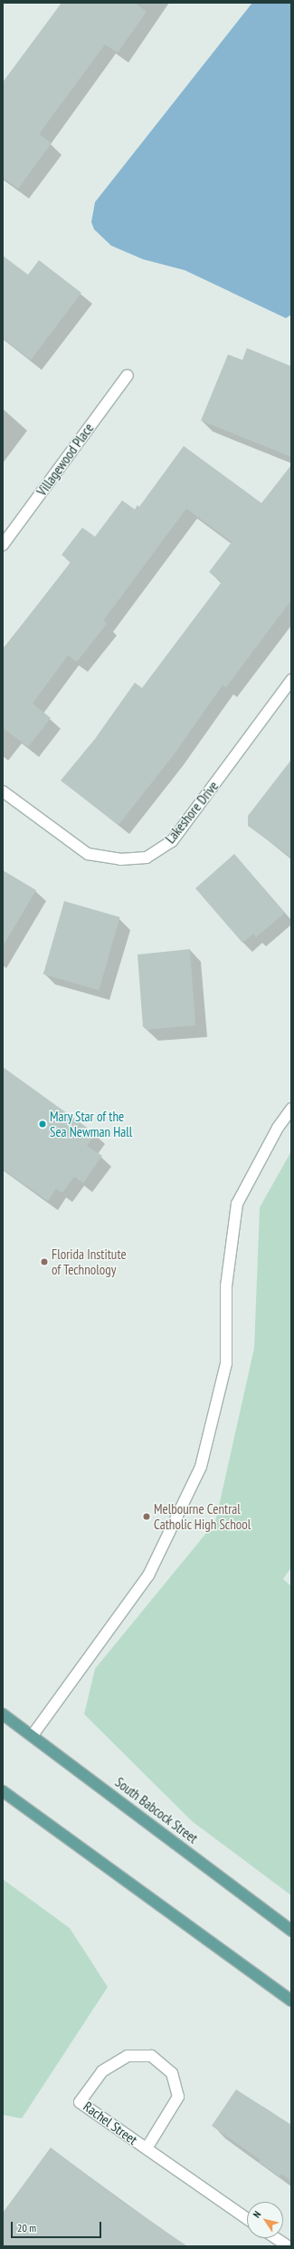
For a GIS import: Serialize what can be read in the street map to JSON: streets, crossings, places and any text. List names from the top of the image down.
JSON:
{
  "streets": {
    "main road": ["South Babcock Street"],
    "street": ["Villagewood Place", "Lakeshore Drive", "Rachel Street"]
  },
  "places": ["Mary Star of the Sea Newman Hall", "Florida Institute of Technology", "Melbourne Central Catholic High School"],
  "scale_bar": "20 m",
  "north": "top left"
}
